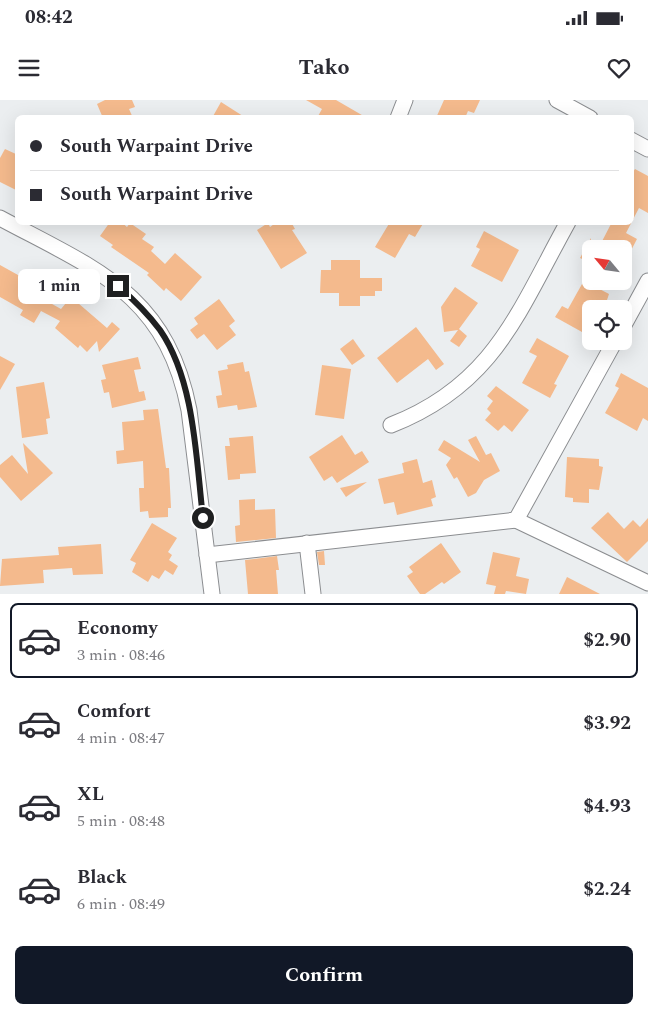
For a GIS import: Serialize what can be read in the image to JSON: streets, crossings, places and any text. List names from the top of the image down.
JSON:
{
  "north": "top left",
  "page": {
    "status": "08:42",
    "header": "Tako",
    "banner": ["South Warpaint Drive", "South Warpaint Drive"],
    "bubble": "1 min",
    "list": [
      {
        "name": "Economy",
        "note": "3 min · 08:46",
        "value": "$2.90"
      },
      {
        "name": "Comfort",
        "note": "4 min · 08:47",
        "value": "$3.92"
      },
      {
        "name": "XL",
        "note": "5 min · 08:48",
        "value": "$4.93"
      },
      {
        "name": "Black",
        "note": "6 min · 08:49",
        "value": "$2.24"
      }
    ],
    "buttons": "Confirm"
  }
}
